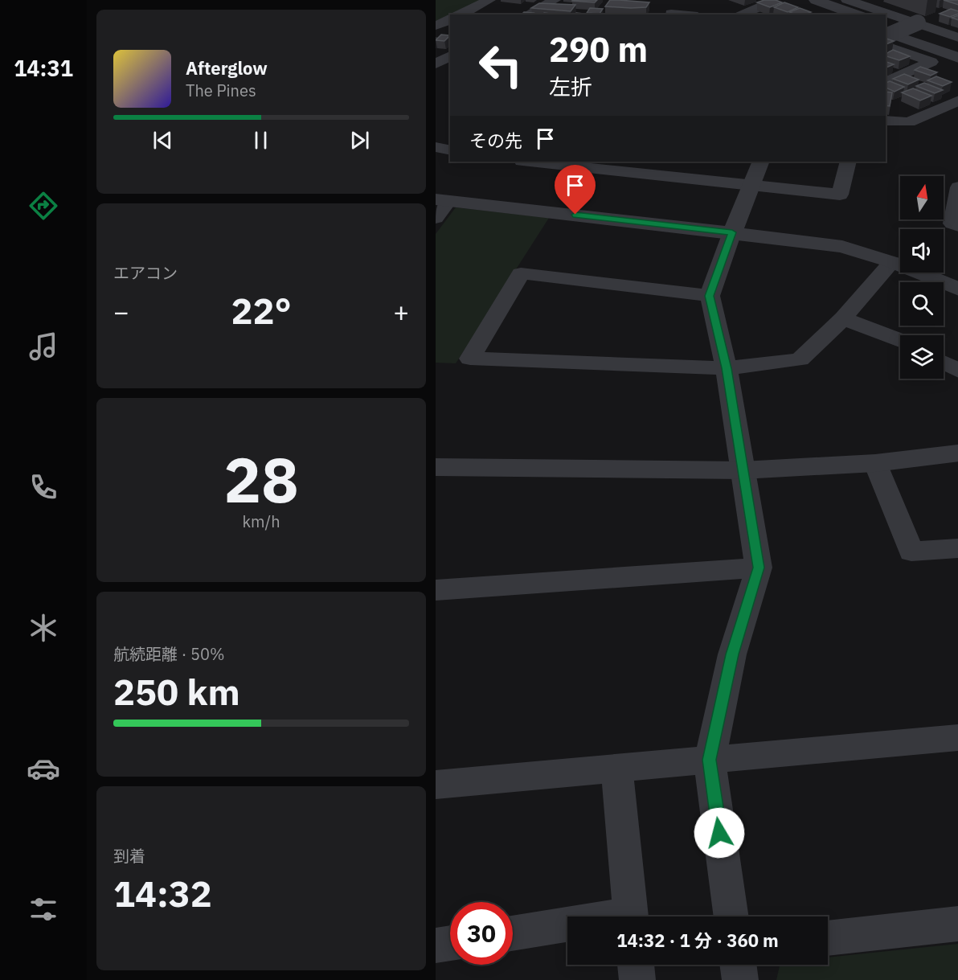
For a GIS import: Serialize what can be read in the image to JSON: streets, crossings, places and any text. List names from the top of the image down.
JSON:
{
  "north": "top",
  "page": {
    "tabs": "14:31",
    "turn": ["290 m", "左折"],
    "song": ["Afterglow", "The Pines"],
    "then": "その先",
    "tile": [
      "エアコン",
      ["28", "km/h"],
      ["航続距離 · 50%", "250 km"],
      ["到着", "14:32"]
    ],
    "heat": ["−", "22°", "+"],
    "limit": "30",
    "trip": "14:32 · 1 分 · 360 m"
  }
}
